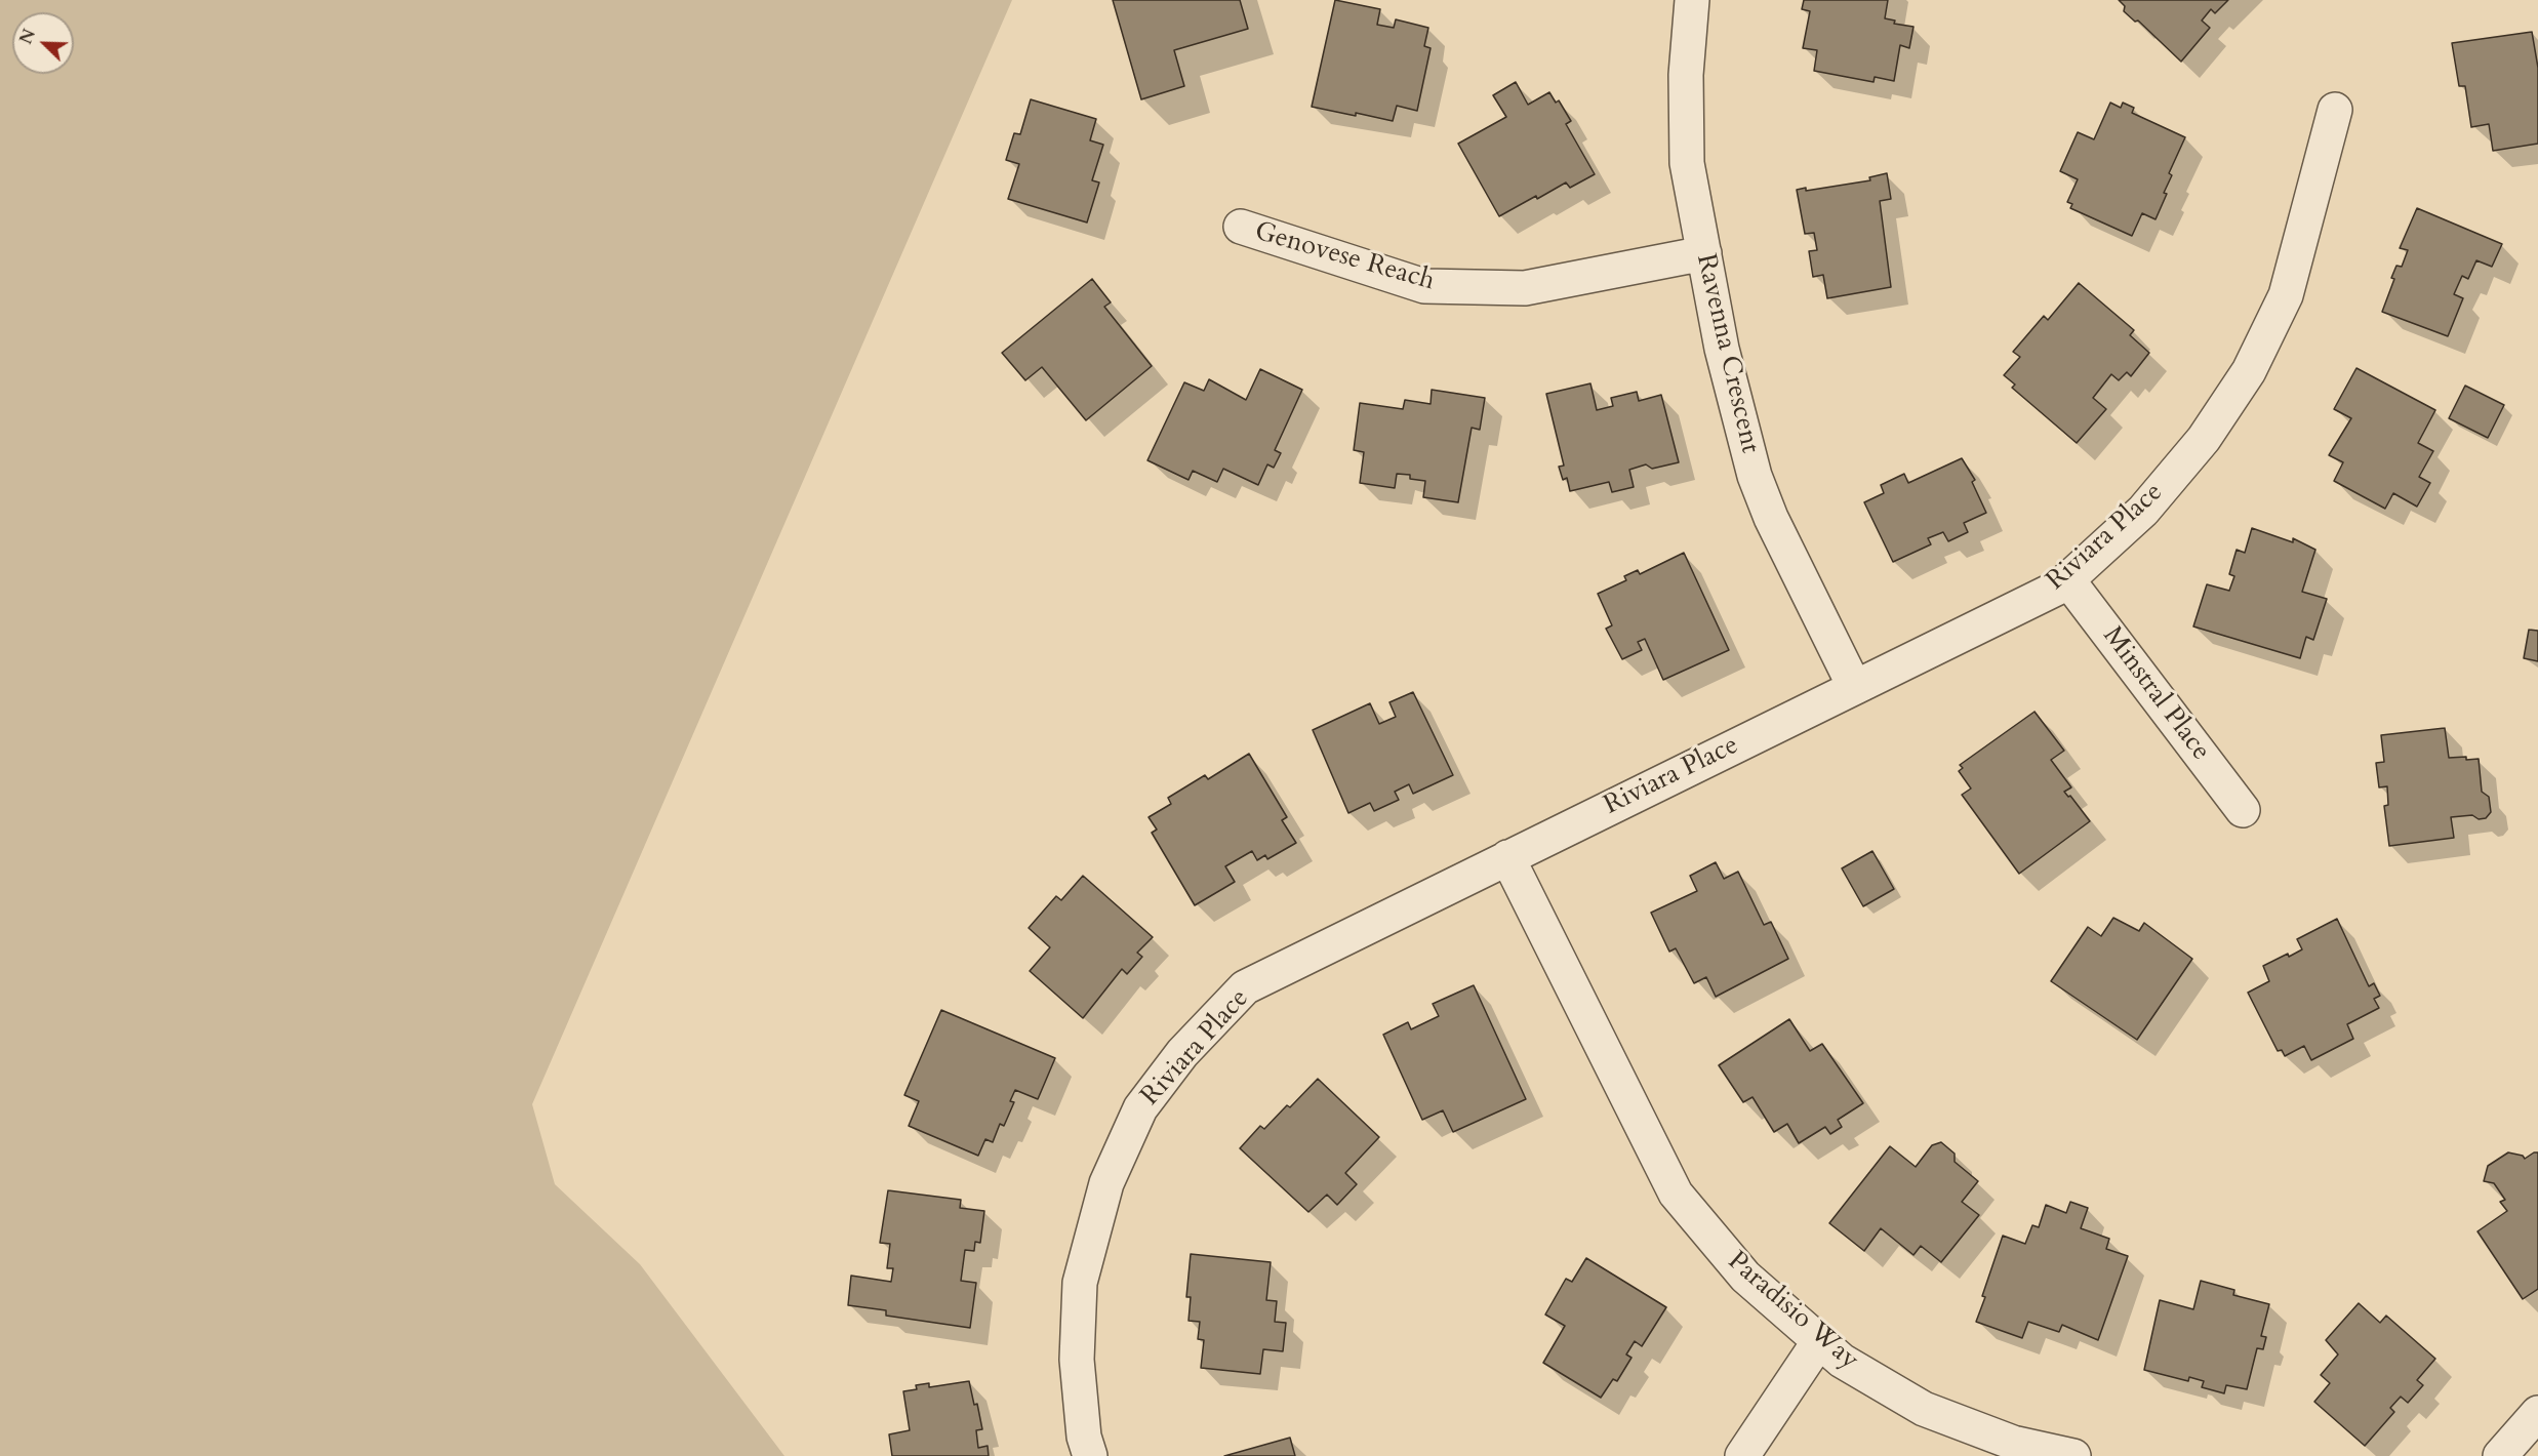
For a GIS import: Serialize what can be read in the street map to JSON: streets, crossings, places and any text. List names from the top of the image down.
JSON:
{
  "streets": {
    "street": [
      "Genovese Reach",
      "Ravenna Crescent",
      "Riviara Place",
      "Minstral Place",
      "Paradisio Way"
    ]
  },
  "crossings": [
    ["Genovese Reach", "Ravenna Crescent"],
    ["Ravenna Crescent", "Riviara Place"],
    ["Riviara Place", "Minstral Place"],
    ["Riviara Place", "Paradisio Way"]
  ],
  "north": "top left"
}
